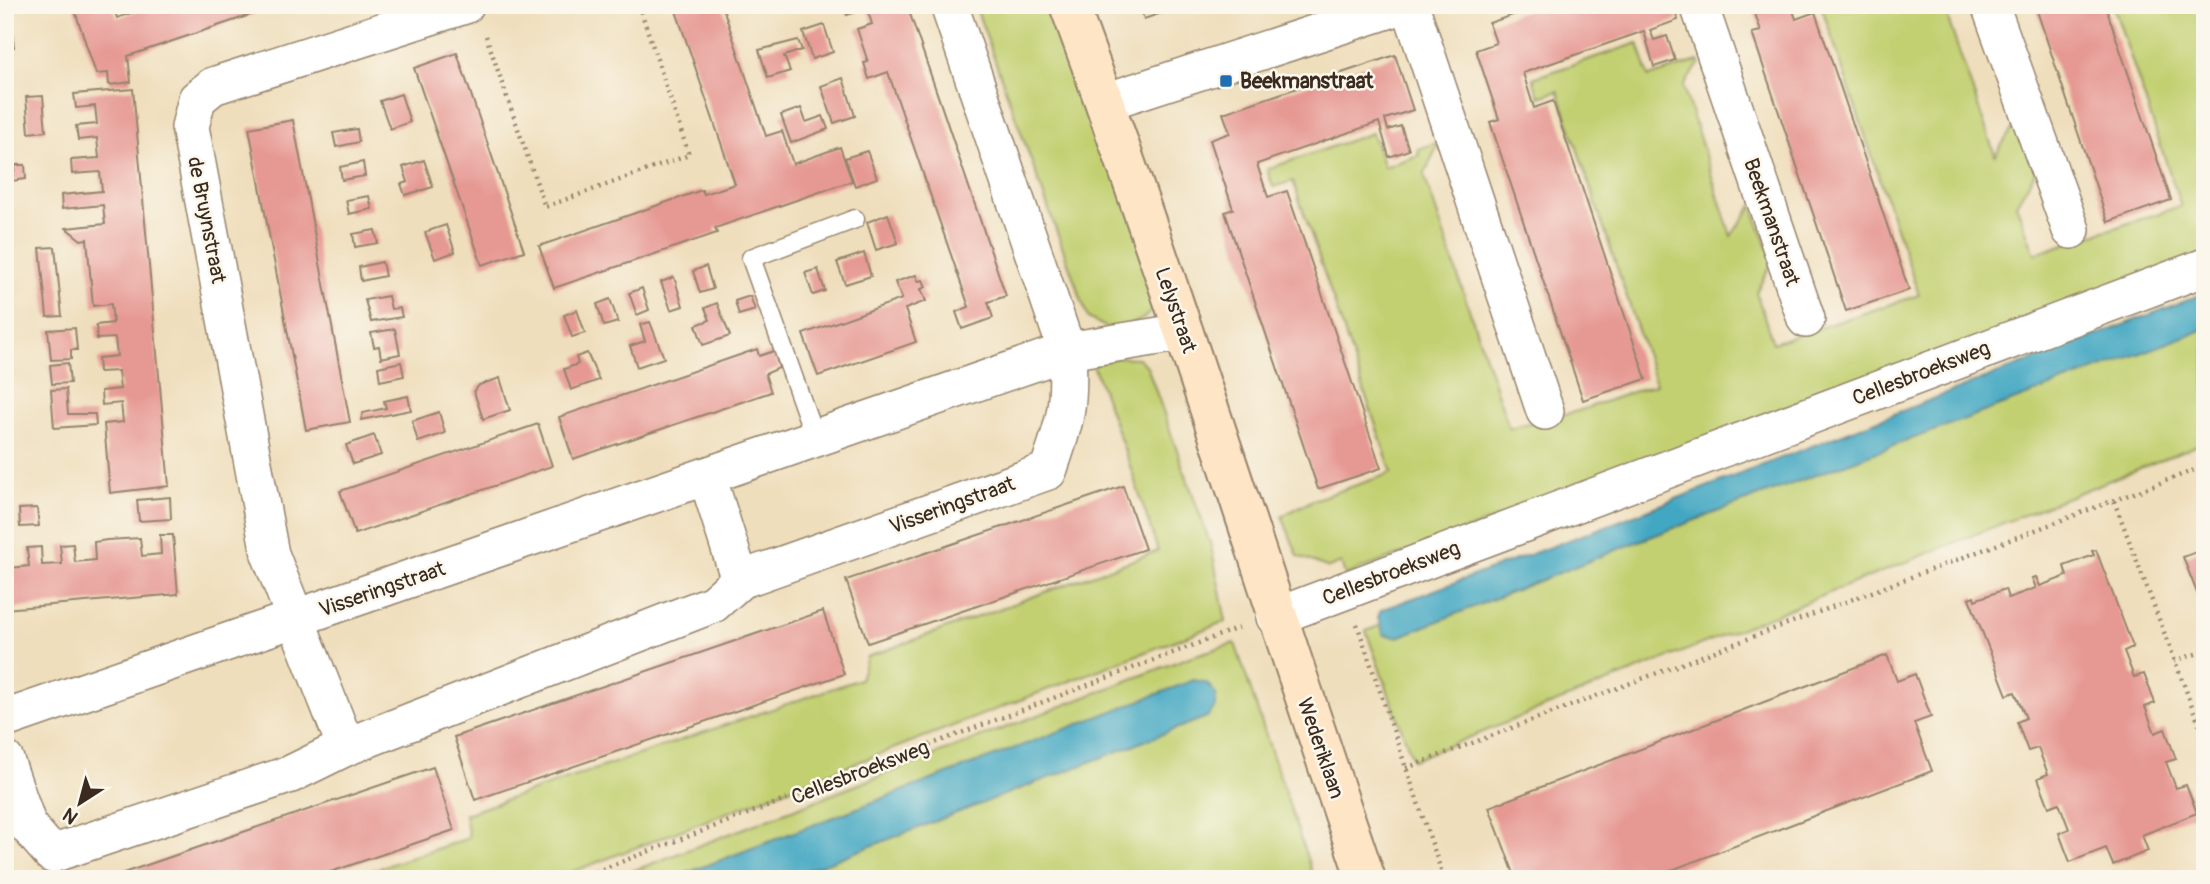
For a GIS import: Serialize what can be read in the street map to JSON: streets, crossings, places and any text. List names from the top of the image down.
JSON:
{
  "streets": {
    "street": [
      "de Bruynstraat",
      "Beekmanstraat",
      "Lelystraat",
      "Cellesbroeksweg",
      "Visseringstraat",
      "Wederiklaan"
    ]
  },
  "crossings": [
    ["de Bruynstraat", "Visseringstraat"],
    ["Lelystraat", "Cellesbroeksweg"],
    ["Lelystraat", "Visseringstraat"],
    ["Lelystraat", "Wederiklaan"],
    ["Cellesbroeksweg", "Wederiklaan"]
  ],
  "places": {
    "transit": ["Beekmanstraat"]
  },
  "north": "bottom left"
}
